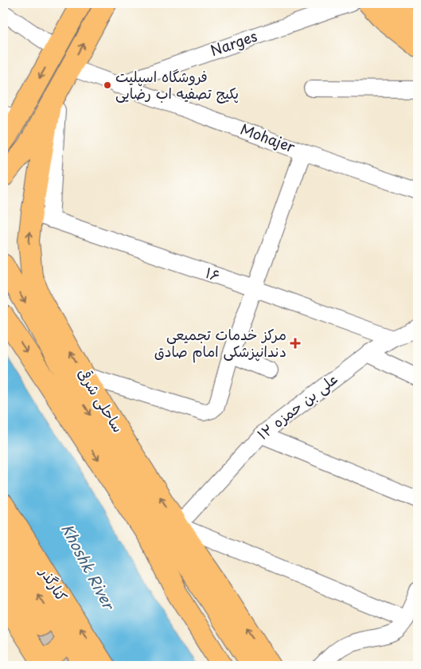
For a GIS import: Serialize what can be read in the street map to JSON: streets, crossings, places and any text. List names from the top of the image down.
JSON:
{
  "streets": {
    "main road": ["ساحلی شرقی", "کنارگذر"],
    "street": [
      "Narges",
      "Mohajer",
      "۱۶",
      "۱۲ علی بن حمزه"
    ]
  },
  "crossings": [
    ["Narges", "Mohajer"],
    ["۱۶", "ساحلی شرقی"],
    ["۱۶", "۱۲ علی بن حمزه"],
    ["ساحلی شرقی", "۱۲ علی بن حمزه"]
  ],
  "water": ["Khoshk River"],
  "places": {
    "other": ["فروشگاه اسپلیت پکیج تصفیه اب رضایی"],
    "health": ["مرکز خدمات تجمیعی دندانپزشکی امام صادق"]
  }
}
